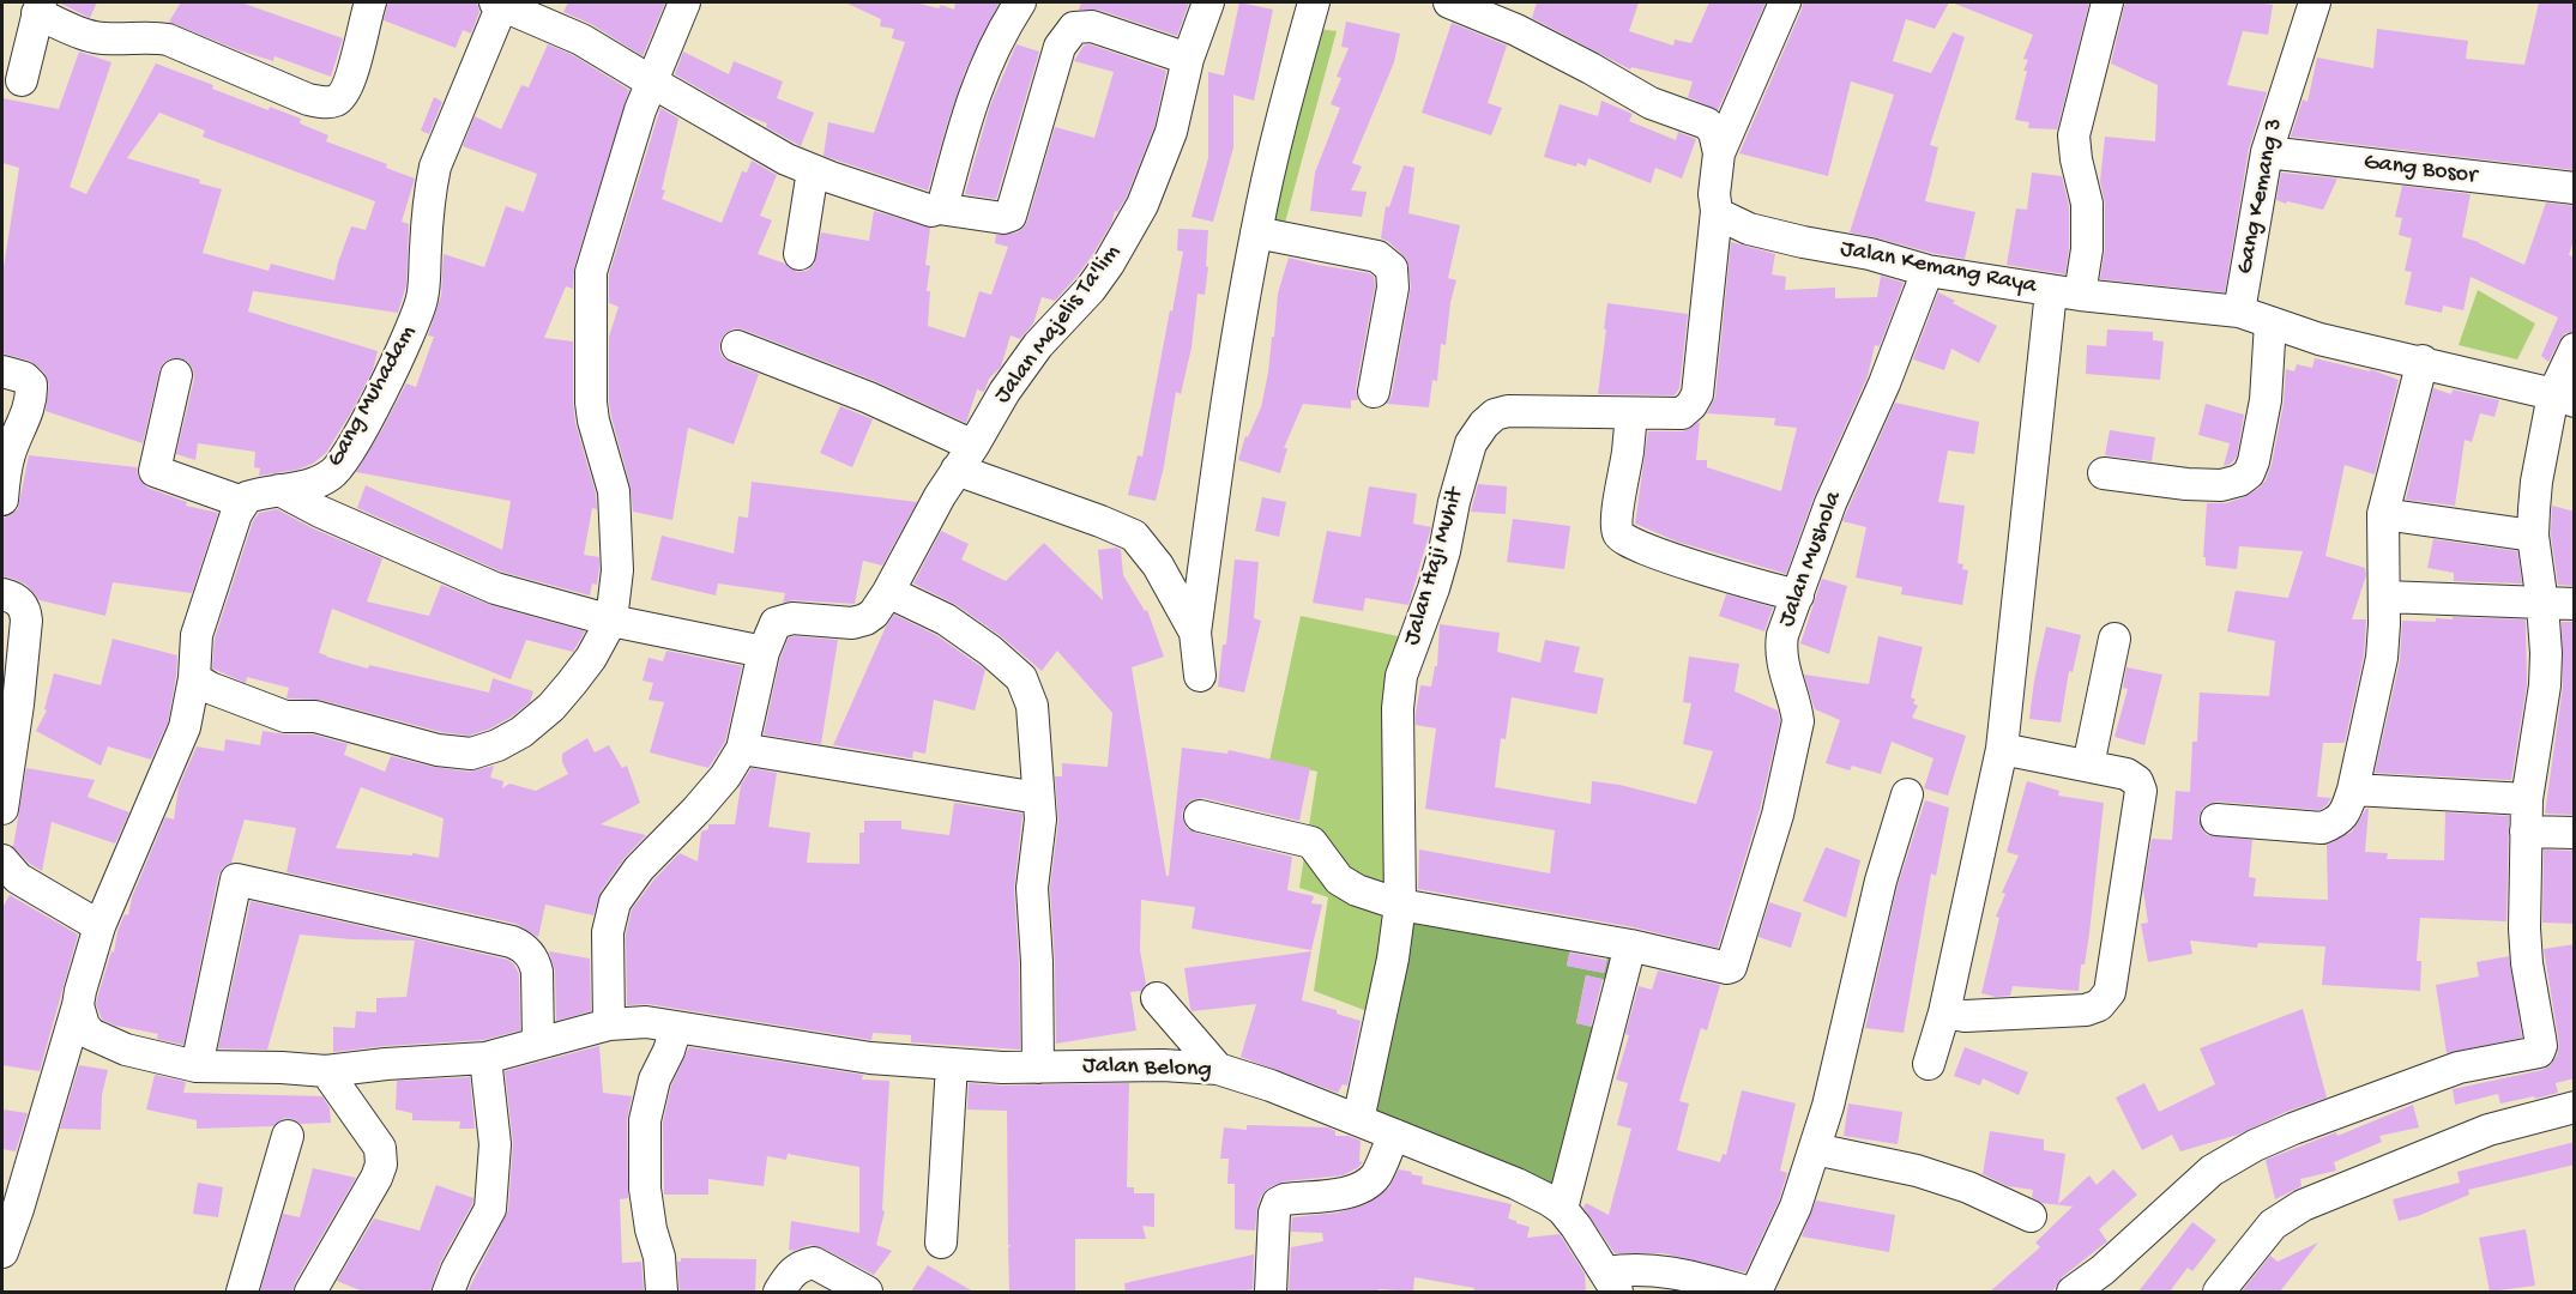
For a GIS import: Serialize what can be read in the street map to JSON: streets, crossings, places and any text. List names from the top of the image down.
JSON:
{
  "streets": {
    "street": [
      "Gang Bosor",
      "Gang Kemang 3",
      "Jalan Kemang Raya",
      "Jalan Majelis Ta'lim",
      "Gang Muhadam",
      "Jalan Mushola",
      "Jalan Haji Muhit",
      "Jalan Belong"
    ]
  },
  "crossings": [
    ["Gang Bosor", "Gang Kemang 3"],
    ["Gang Kemang 3", "Jalan Kemang Raya"],
    ["Jalan Kemang Raya", "Jalan Mushola"],
    ["Jalan Kemang Raya", "Jalan Haji Muhit"],
    ["Jalan Haji Muhit", "Jalan Belong"]
  ]
}
